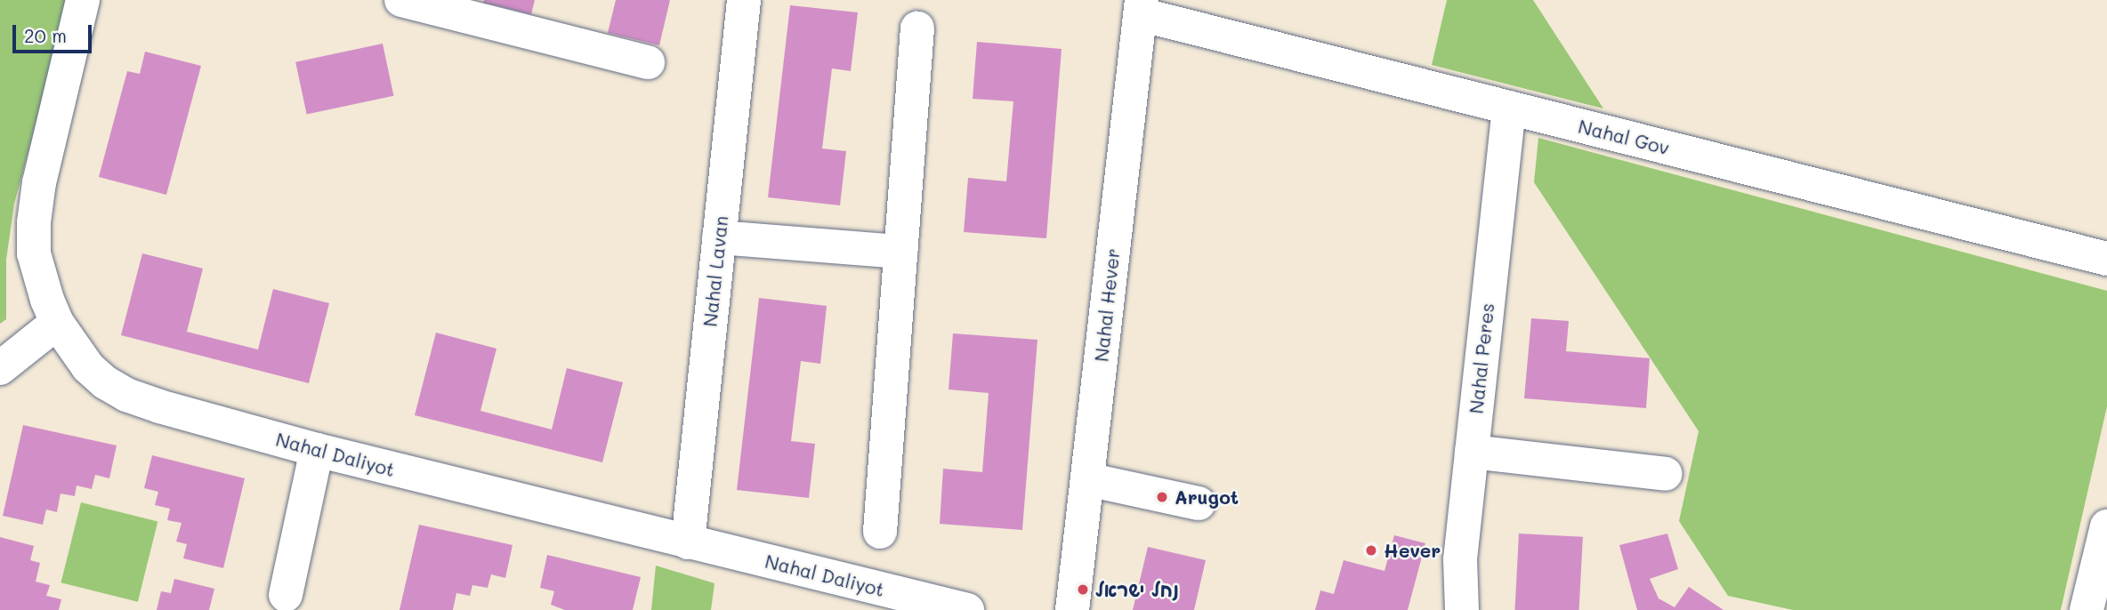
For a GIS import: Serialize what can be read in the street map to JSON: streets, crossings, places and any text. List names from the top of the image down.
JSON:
{
  "streets": {
    "street": [
      "Nahal Gov",
      "Nahal Lavan",
      "Nahal Hever",
      "Nahal Peres",
      "Nahal Daliyot"
    ]
  },
  "crossings": [
    ["Nahal Gov", "Nahal Hever"],
    ["Nahal Gov", "Nahal Peres"],
    ["Nahal Lavan", "Nahal Daliyot"]
  ],
  "places": ["Arugot", "Hever", "נחל ישראל"],
  "scale_bar": "20 m"
}
